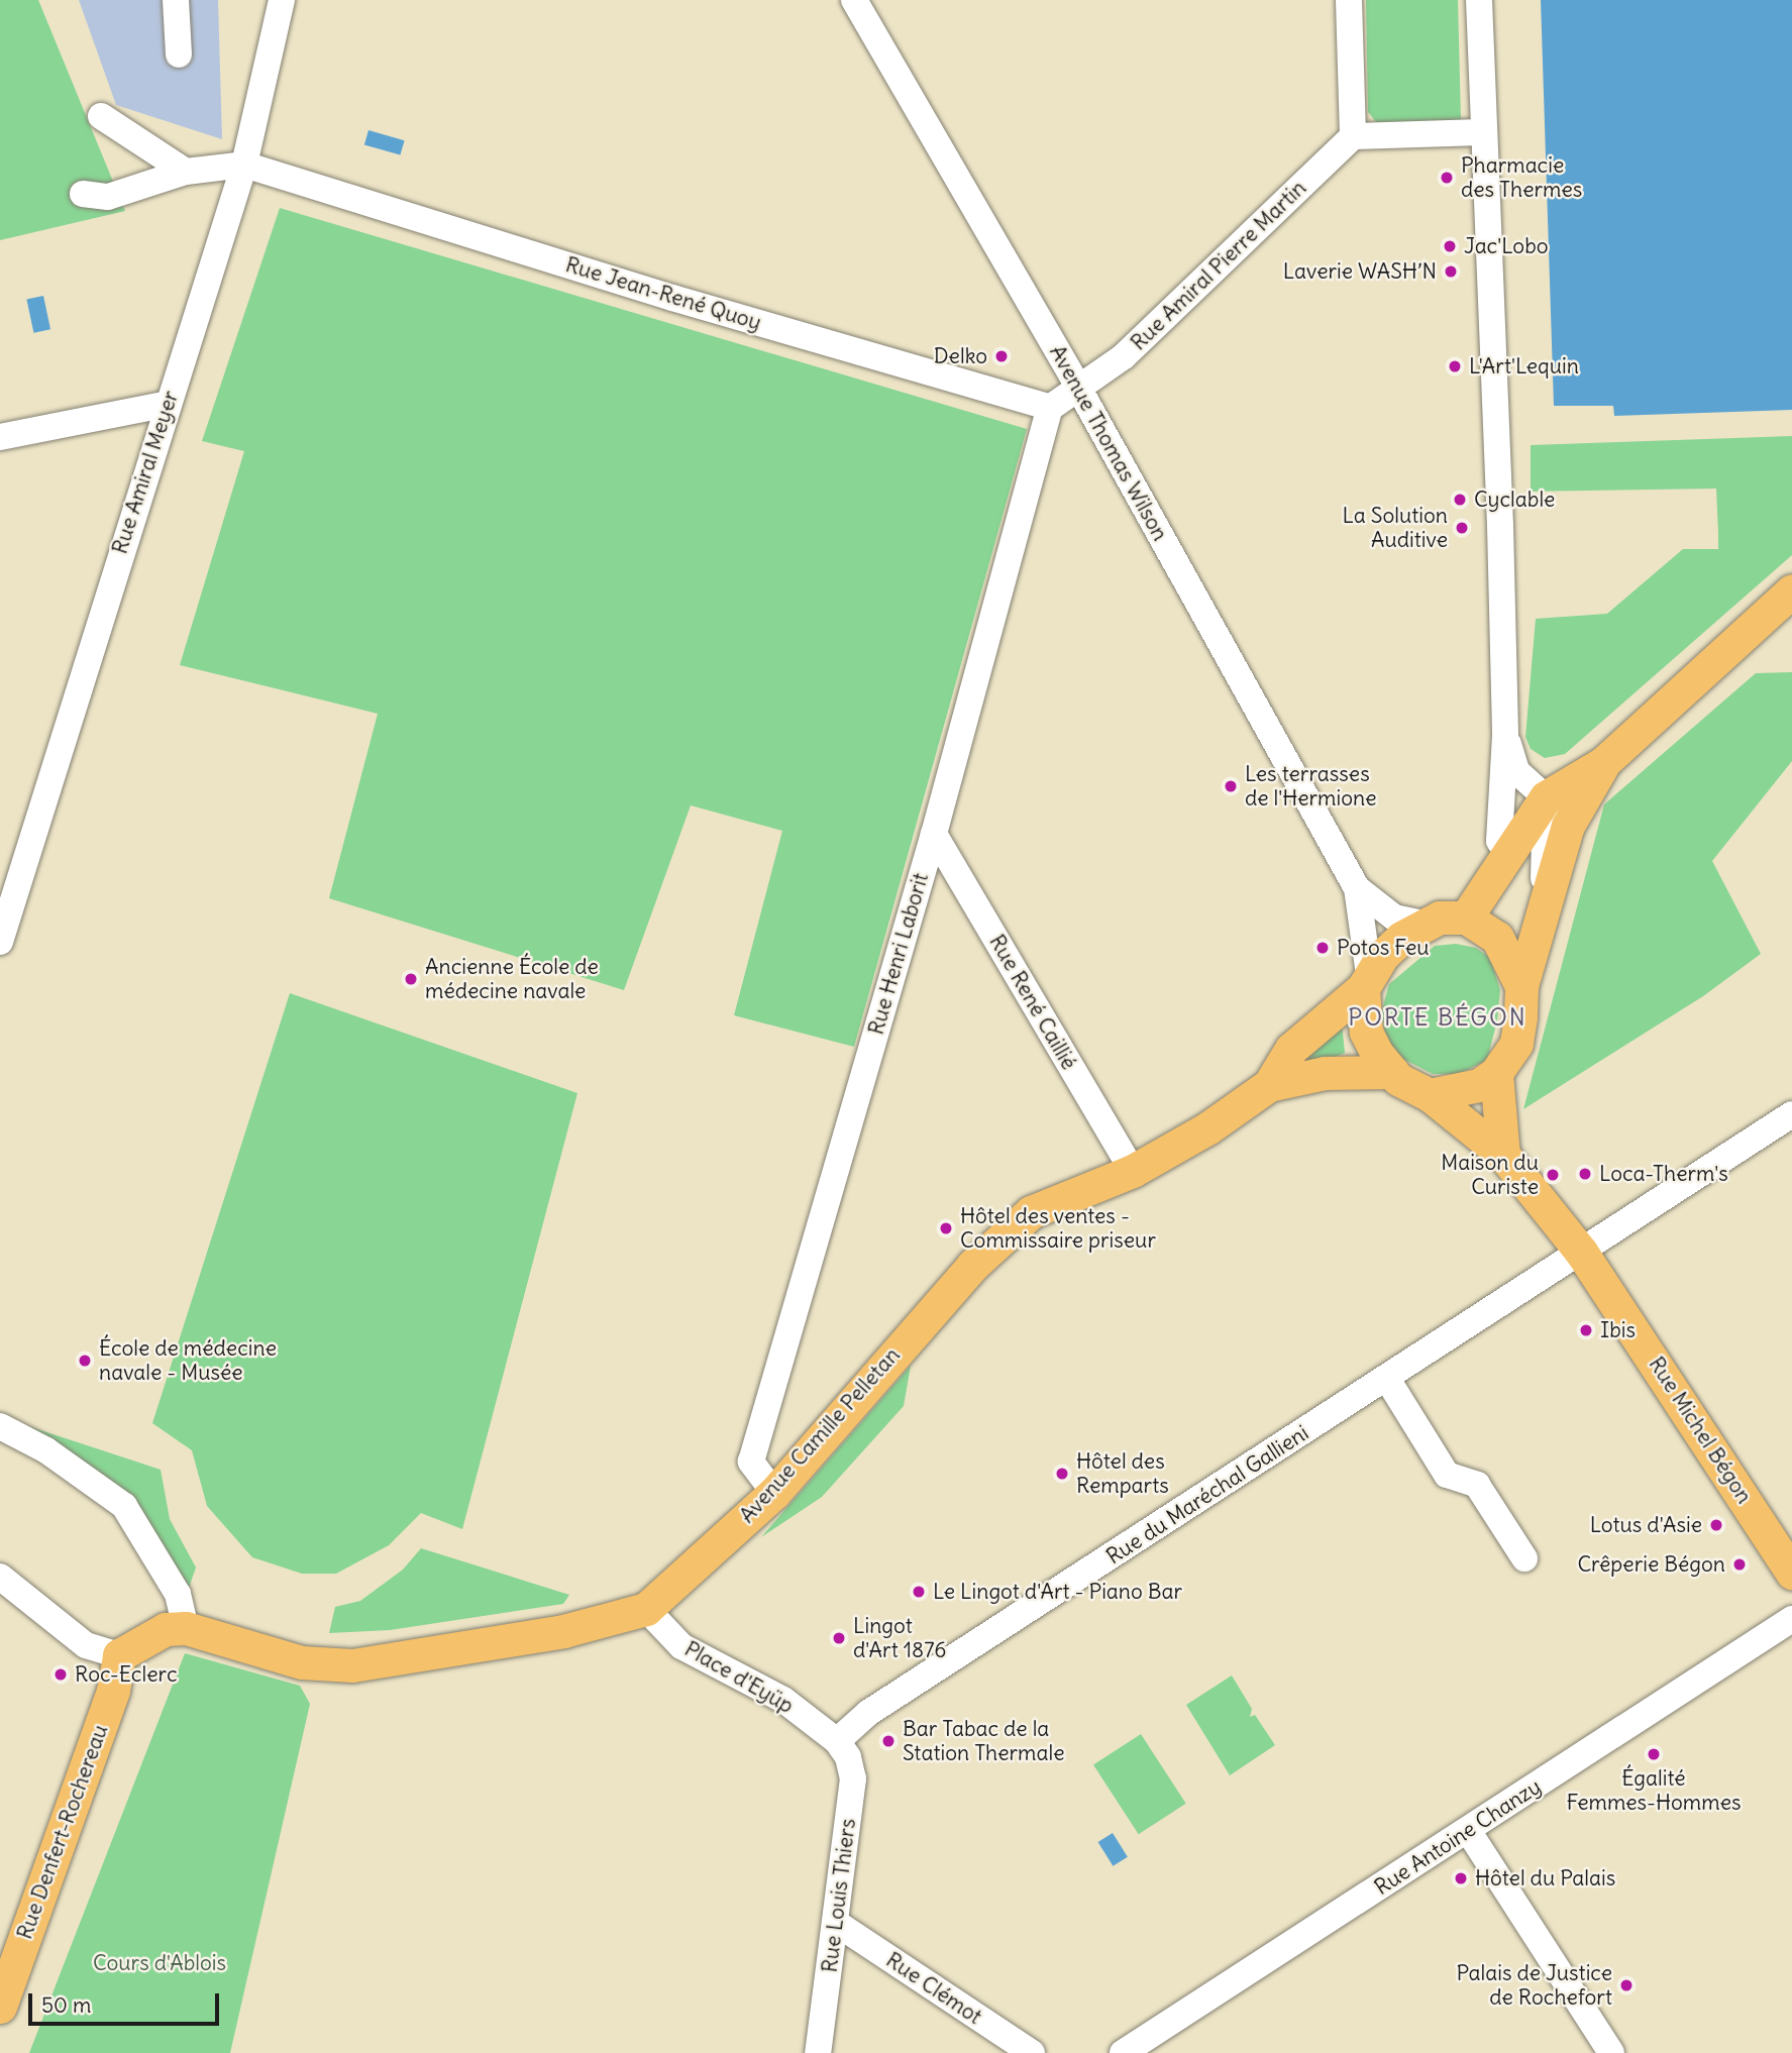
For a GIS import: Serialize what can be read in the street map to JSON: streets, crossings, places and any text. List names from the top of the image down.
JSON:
{
  "streets": {
    "main road": ["Rue Michel Bégon", "Avenue Camille Pelletan", "Rue Denfert-Rochereau"],
    "street": [
      "Rue Amiral Pierre Martin",
      "Rue Jean-René Quoy",
      "Avenue Thomas Wilson",
      "Rue Amiral Meyer",
      "Rue Henri Laborit",
      "Rue René Caillié",
      "Rue du Maréchal Gallieni",
      "Place d'Eyüp",
      "Rue Antoine Chanzy",
      "Rue Louis Thiers",
      "Rue Clémot"
    ]
  },
  "crossings": [
    ["Rue Amiral Pierre Martin", "Avenue Thomas Wilson"],
    ["Rue Jean-René Quoy", "Rue Amiral Meyer"],
    ["Rue Jean-René Quoy", "Rue Henri Laborit"],
    ["Avenue Thomas Wilson", "Rue Michel Bégon"],
    ["Avenue Thomas Wilson", "Avenue Camille Pelletan"],
    ["Rue Henri Laborit", "Rue René Caillié"],
    ["Rue Henri Laborit", "Avenue Camille Pelletan"],
    ["Rue René Caillié", "Avenue Camille Pelletan"],
    ["Rue Michel Bégon", "Avenue Camille Pelletan"],
    ["Rue Michel Bégon", "Rue du Maréchal Gallieni"],
    ["Avenue Camille Pelletan", "Place d'Eyüp"],
    ["Rue du Maréchal Gallieni", "Place d'Eyüp"],
    ["Rue du Maréchal Gallieni", "Rue Louis Thiers"],
    ["Place d'Eyüp", "Rue Louis Thiers"],
    ["Rue Louis Thiers", "Rue Clémot"]
  ],
  "districts": ["PORTE BÉGON"],
  "parks": ["Cours d'Ablois"],
  "places": [
    "Pharmacie des Thermes",
    "Jac'Lobo",
    "Laverie WASH’N",
    "Delko",
    "L'Art'Lequin",
    "Cyclable",
    "La Solution Auditive",
    "Les terrasses de l'Hermione",
    "Potos Feu",
    "Ancienne École de médecine navale",
    "Loca-Therm's",
    "Maison du Curiste",
    "Hôtel des ventes - Commissaire priseur",
    "Ibis",
    "École de médecine navale - Musée",
    "Hôtel des Remparts",
    "Lotus d'Asie",
    "Crêperie Bégon",
    "Le Lingot d'Art - Piano Bar",
    "Lingot d'Art 1876",
    "Roc-Eclerc",
    "Bar Tabac de la Station Thermale",
    "Égalité Femmes-Hommes",
    "Hôtel du Palais",
    "Palais de Justice de Rochefort"
  ],
  "scale_bar": "50 m"
}
